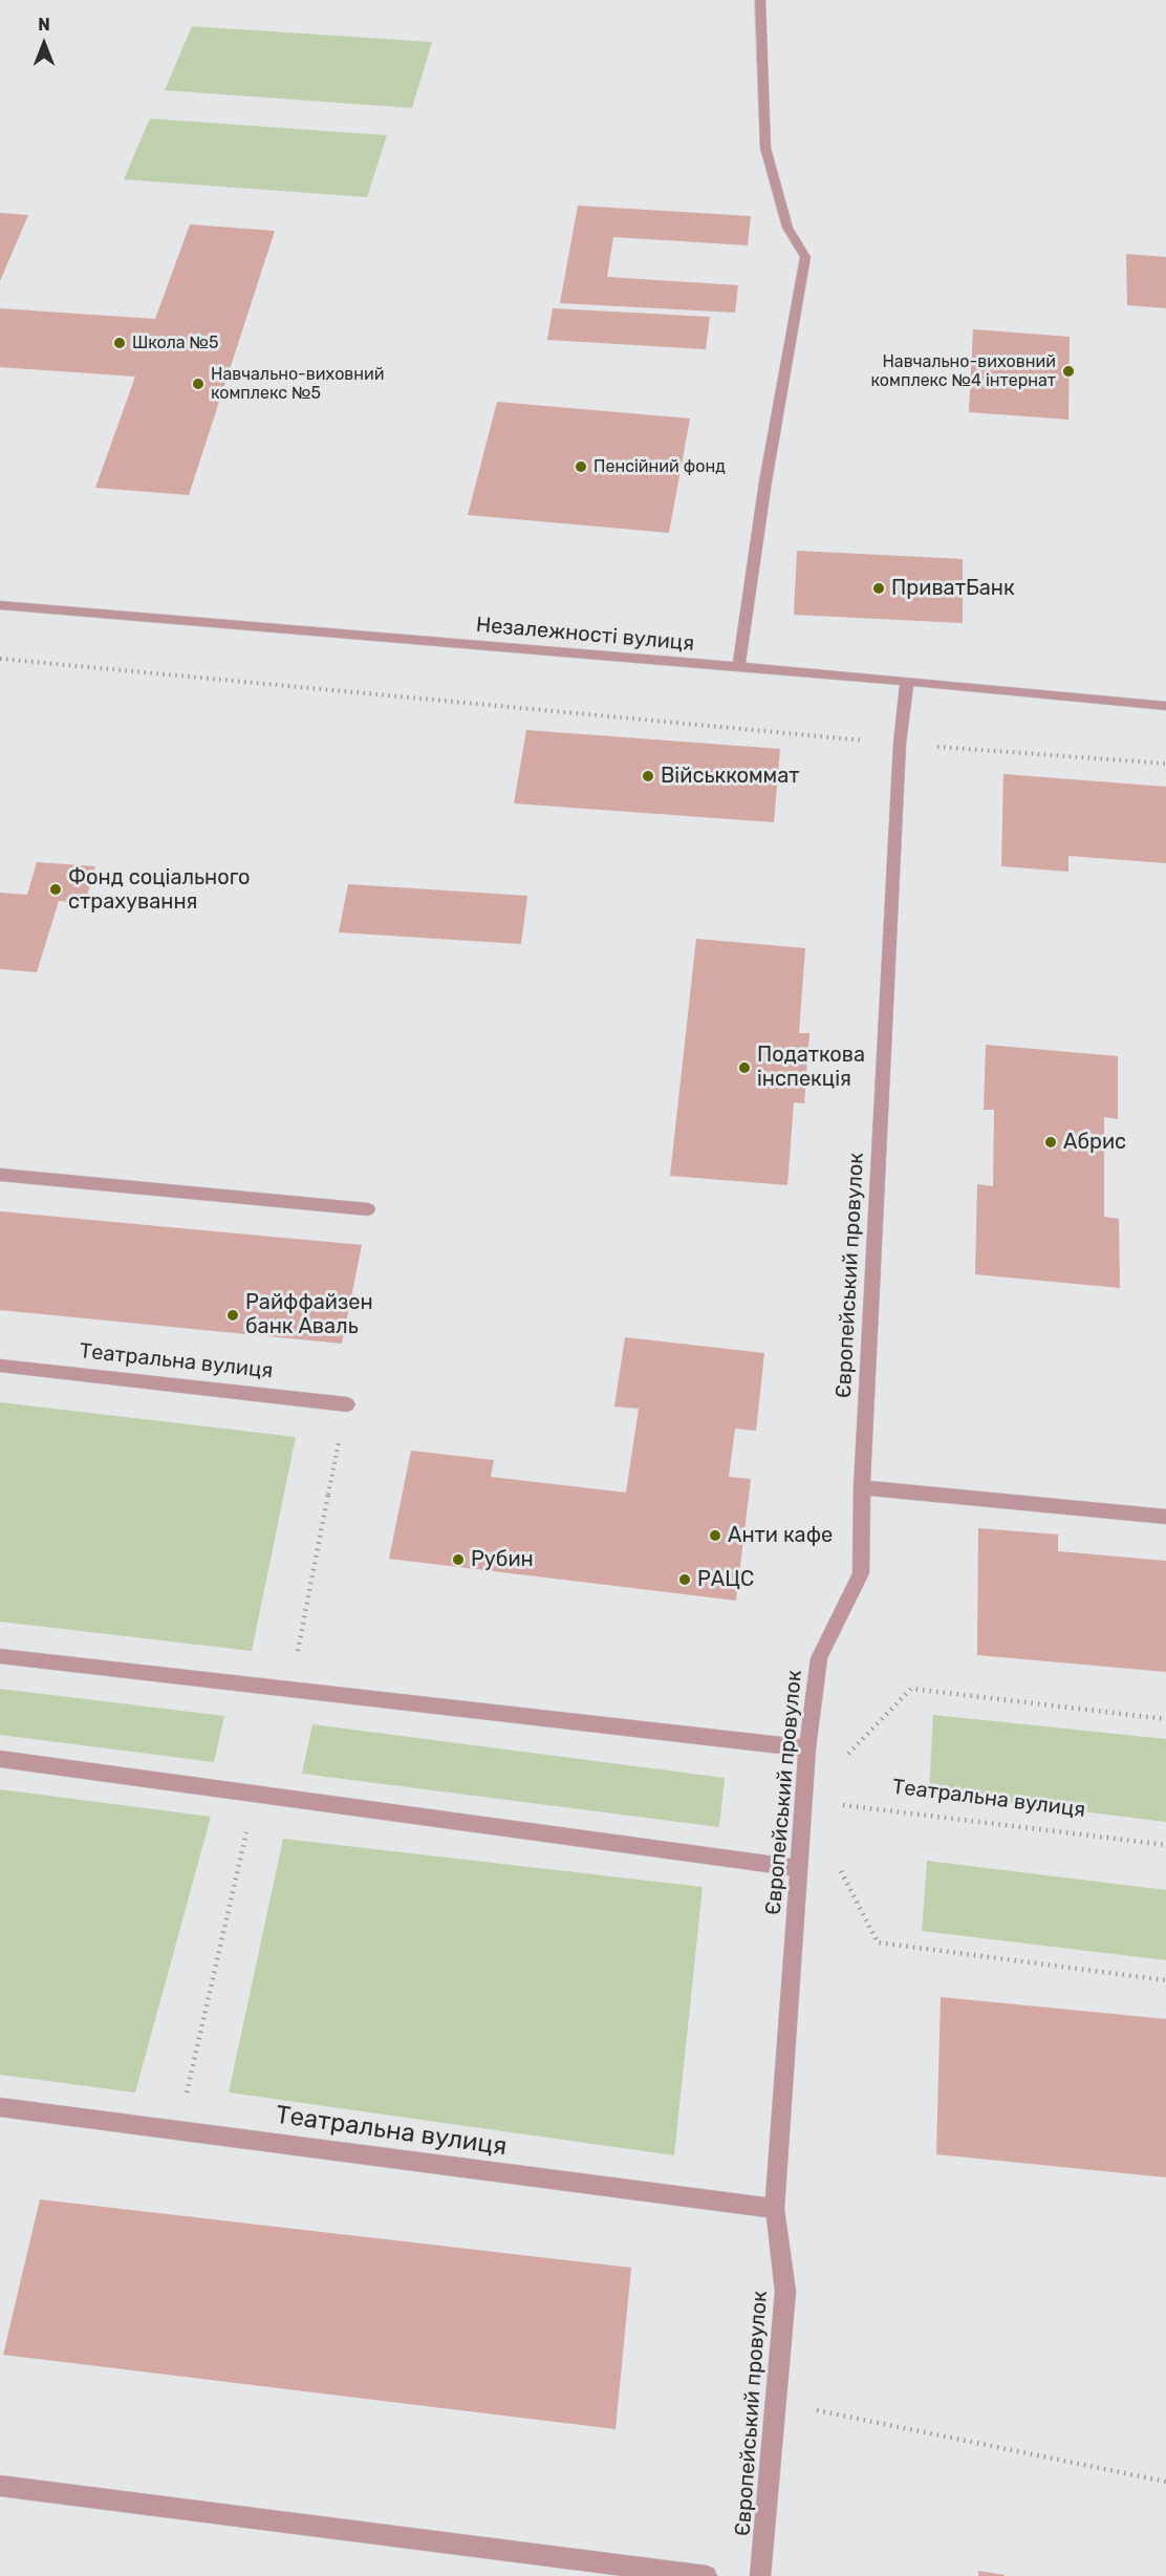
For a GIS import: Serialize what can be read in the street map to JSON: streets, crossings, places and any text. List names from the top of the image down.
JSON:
{
  "streets": {
    "street": ["Незалежності вулиця", "Європейський провулок", "Театральна вулиця"]
  },
  "crossings": [
    ["Незалежності вулиця", "Європейський провулок"],
    ["Європейський провулок", "Театральна вулиця"]
  ],
  "places": [
    "Школа №5",
    "Навчально-виховний комплекс №4 інтернат",
    "Навчально-виховний комплекс №5",
    "Пенсійний фонд",
    "ПриватБанк",
    "Військкоммат",
    "Фонд соціального страхування",
    "Податкова інспекція",
    "Абрис",
    "Райффайзен банк Аваль",
    "Анти кафе",
    "Рубин",
    "РАЦС"
  ],
  "north": "top"
}
